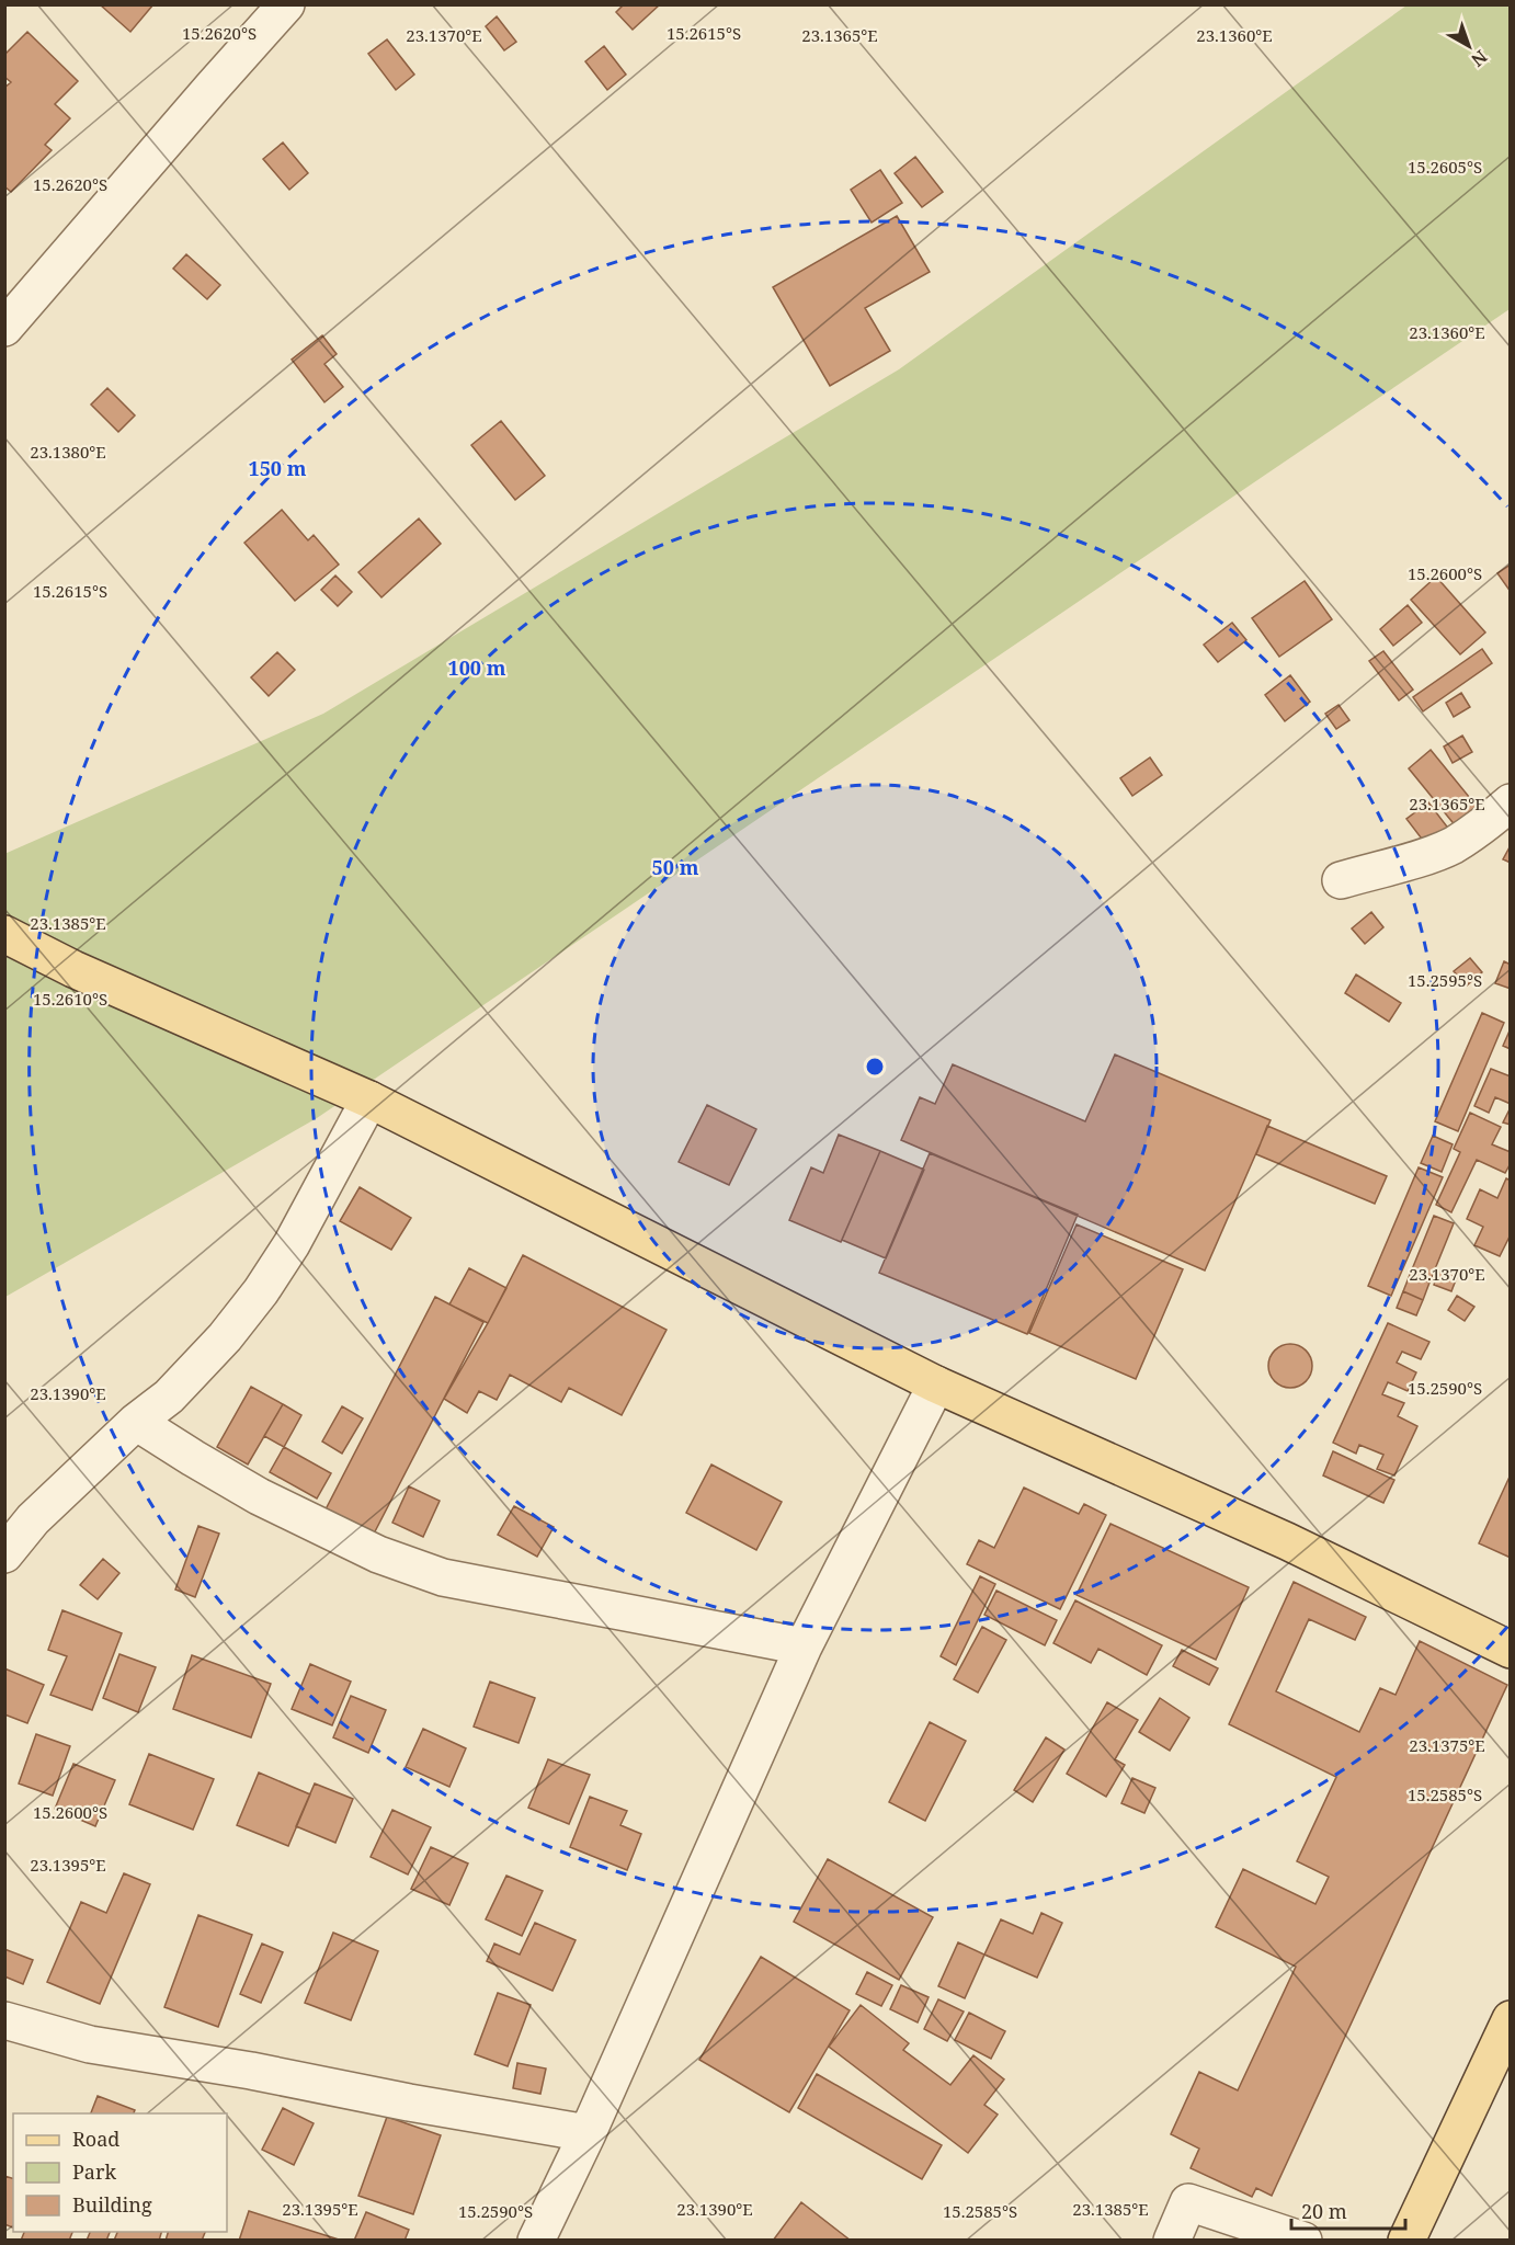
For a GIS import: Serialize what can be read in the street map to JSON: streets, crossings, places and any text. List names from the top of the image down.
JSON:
{
  "legend": ["Road", "Park", "Building"],
  "scale_bar": "20 m",
  "north": "bottom right",
  "coordinates": [
    "15.2620°S",
    "15.2615°S",
    "23.1370°E",
    "23.1365°E",
    "23.1360°E",
    "15.2605°S",
    "23.1380°E",
    "15.2600°S",
    "23.1385°E",
    "15.2595°S",
    "15.2610°S",
    "15.2590°S",
    "23.1390°E",
    "23.1375°E",
    "15.2585°S",
    "23.1395°E"
  ],
  "rings": ["150 m", "100 m", "50 m"]
}
